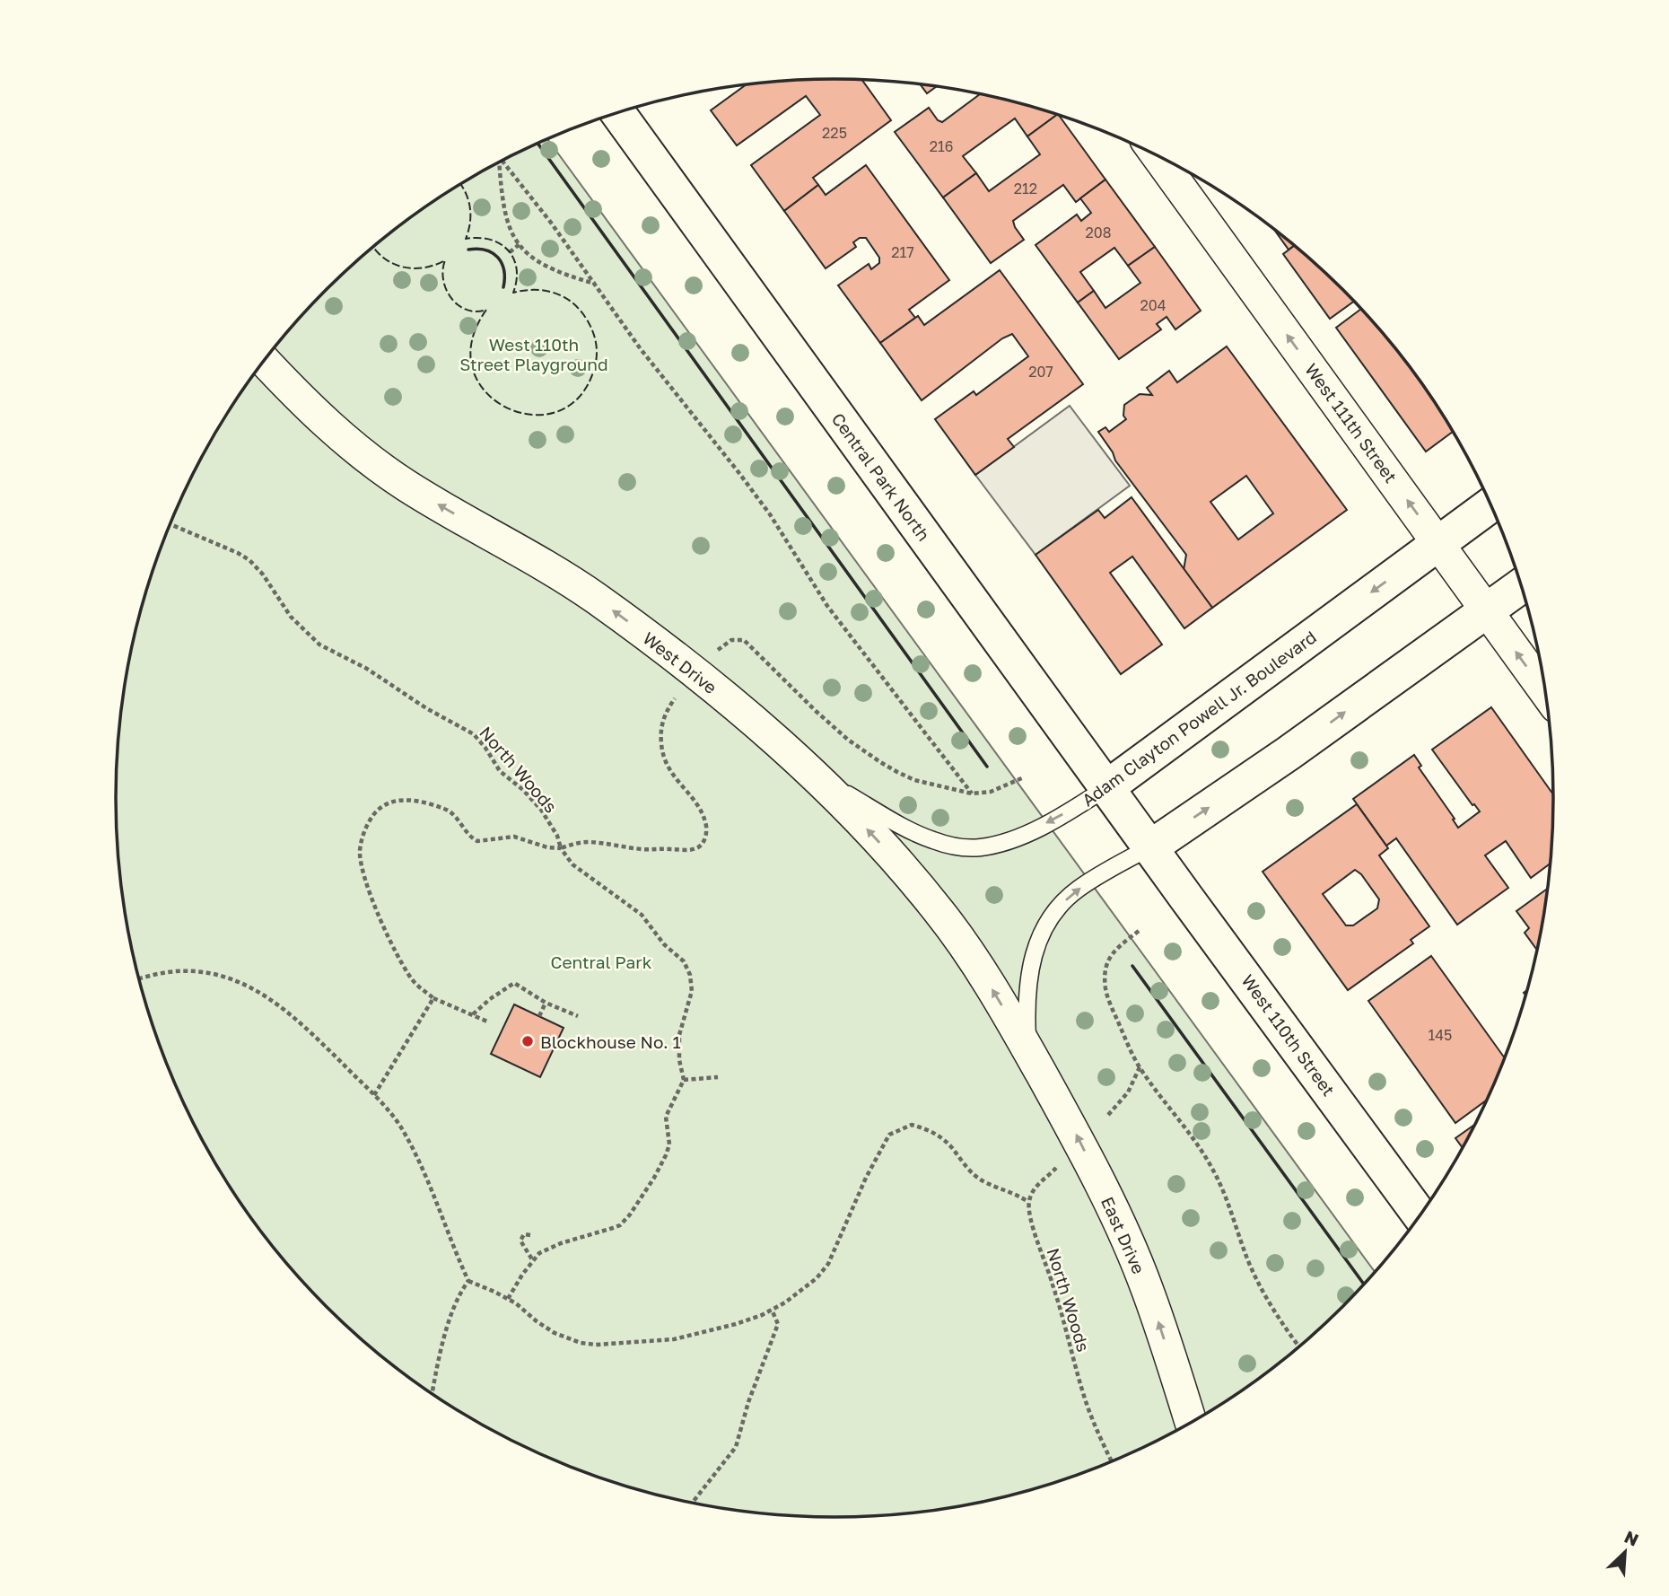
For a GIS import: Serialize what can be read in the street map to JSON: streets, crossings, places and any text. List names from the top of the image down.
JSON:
{
  "streets": {
    "main road": ["Central Park North", "Adam Clayton Powell Jr. Boulevard", "West 110th Street"],
    "street": ["West 111th Street", "West Drive", "East Drive"],
    "path": ["North Woods"]
  },
  "crossings": [
    ["West 111th Street", "Adam Clayton Powell Jr. Boulevard"],
    ["Central Park North", "Adam Clayton Powell Jr. Boulevard"],
    ["Central Park North", "West 110th Street"],
    ["West Drive", "Adam Clayton Powell Jr. Boulevard"],
    ["West Drive", "East Drive"]
  ],
  "one_way": ["West 111th Street", "West Drive", "East Drive"],
  "parks": ["West 110th Street Playground", "Central Park"],
  "places": ["Blockhouse No. 1"],
  "house_numbers": [
    "225",
    "216",
    "212",
    "208",
    "217",
    "204",
    "207",
    "145"
  ],
  "north": "top right"
}
